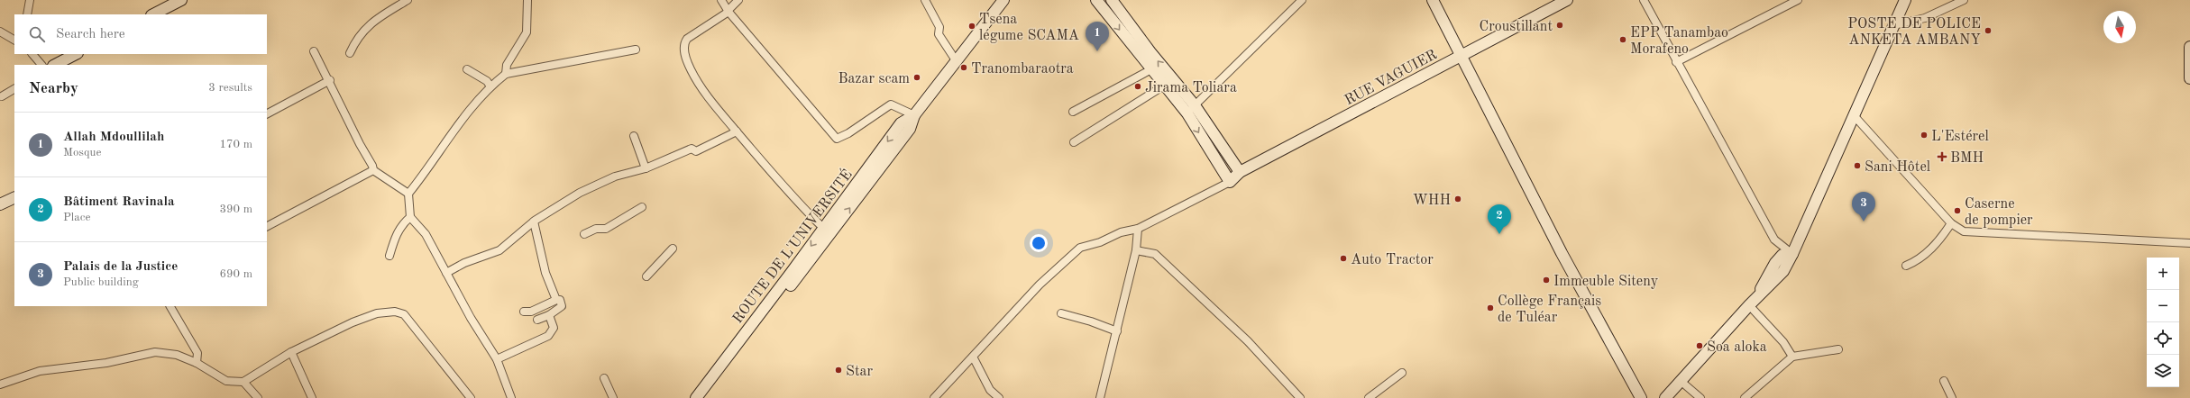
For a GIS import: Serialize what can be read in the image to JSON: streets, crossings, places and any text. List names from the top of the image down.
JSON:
{
  "streets": {
    "street": ["RUE VAGUIER", "ROUTE DE L'UNIVERSITÉ"]
  },
  "places": {
    "other": [
      "Croustillant",
      "Tsena légume SCAMA",
      "POSTE DE POLICE ANKETA AMBANY",
      "EPP Tanambao Morafeno",
      "Tranombaraotra",
      "Bazar scam",
      "Jirama Toliara",
      "L'Estérel",
      "Sani Hôtel",
      "WHH",
      "Caserne de pompier",
      "Auto Tractor",
      "Immeuble Siteny",
      "Collège Français de Tuléar",
      "Soa aloka",
      "Star"
    ],
    "health": ["BMH"]
  },
  "north": "bottom",
  "page": {
    "search": "Search here",
    "pins": ["1", "3", "2"],
    "heading": ["Nearby", "3 results"],
    "list": [
      {
        "mark": "1",
        "name": "Allah Mdoullilah",
        "note": "Mosque",
        "value": "170 m"
      },
      {
        "mark": "2",
        "name": "Bâtiment Ravinala",
        "note": "Place",
        "value": "390 m"
      },
      {
        "mark": "3",
        "name": "Palais de la Justice",
        "note": "Public building",
        "value": "690 m"
      }
    ],
    "map_buttons": ["+", "−"]
  }
}
